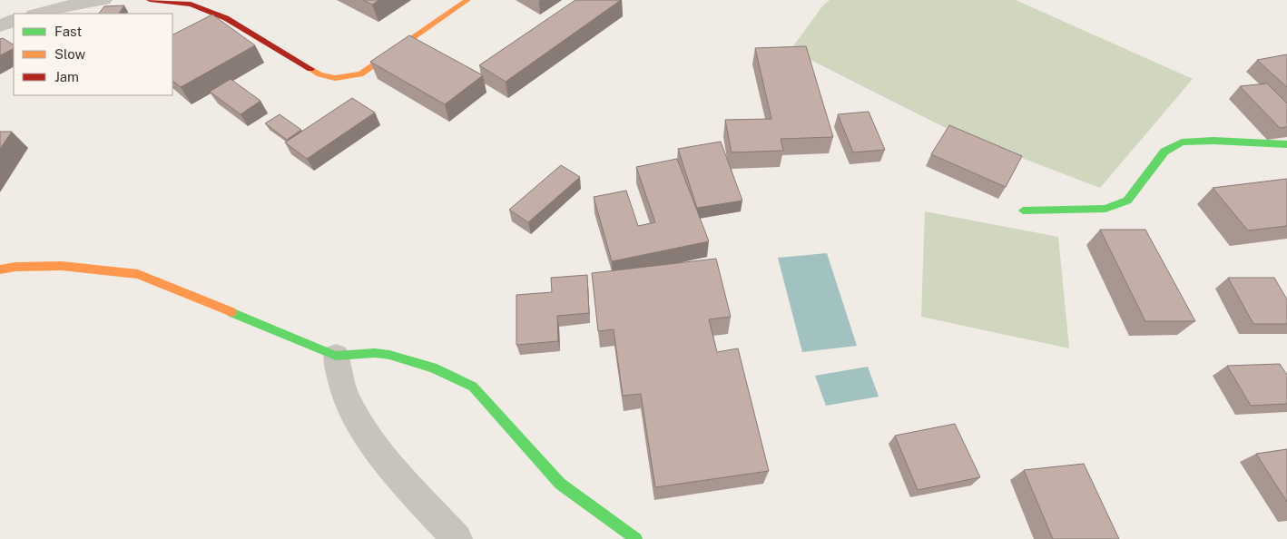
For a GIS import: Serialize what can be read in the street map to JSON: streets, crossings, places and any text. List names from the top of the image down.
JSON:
{
  "legend": ["Fast", "Slow", "Jam"]
}
